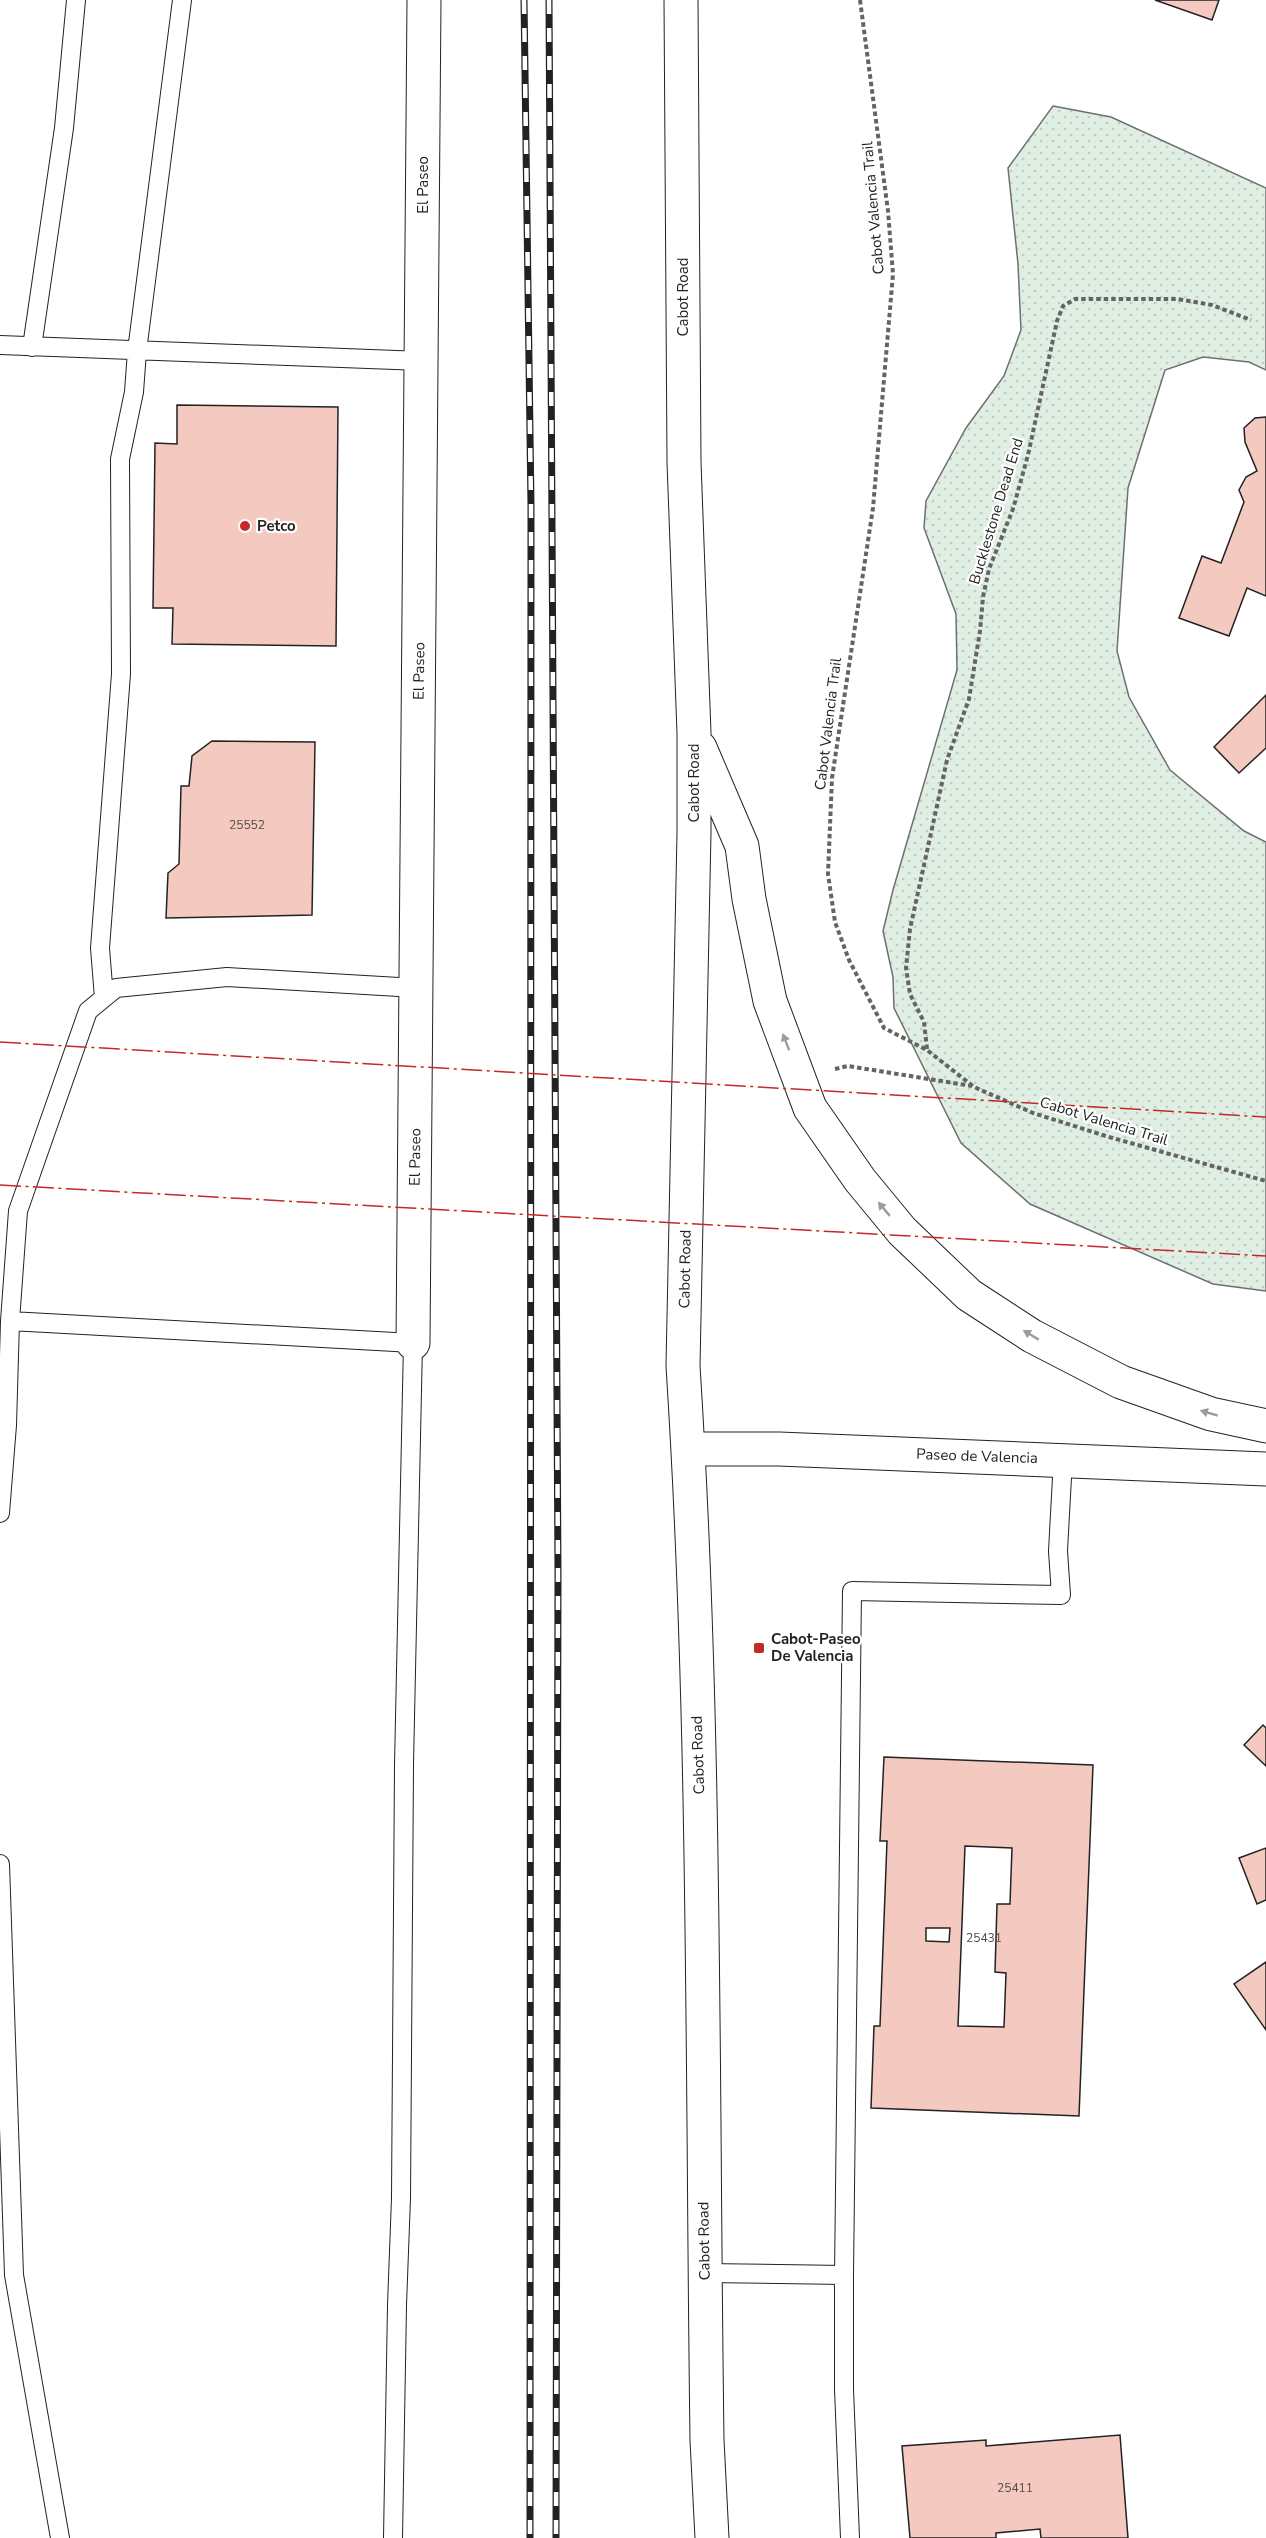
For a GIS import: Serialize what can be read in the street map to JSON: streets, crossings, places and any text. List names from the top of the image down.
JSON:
{
  "streets": {
    "main road": ["El Paseo", "Cabot Road", "Paseo de Valencia"],
    "path": ["Cabot Valencia Trail", "Bucklestone Dead End"]
  },
  "crossings": [
    ["Cabot Valencia Trail", "Bucklestone Dead End"],
    ["Cabot Road", "Paseo de Valencia"]
  ],
  "places": {
    "other": ["Petco"],
    "transit": ["Cabot-Paseo De Valencia"]
  },
  "house_numbers": ["25552", "25431", "25411"]
}
